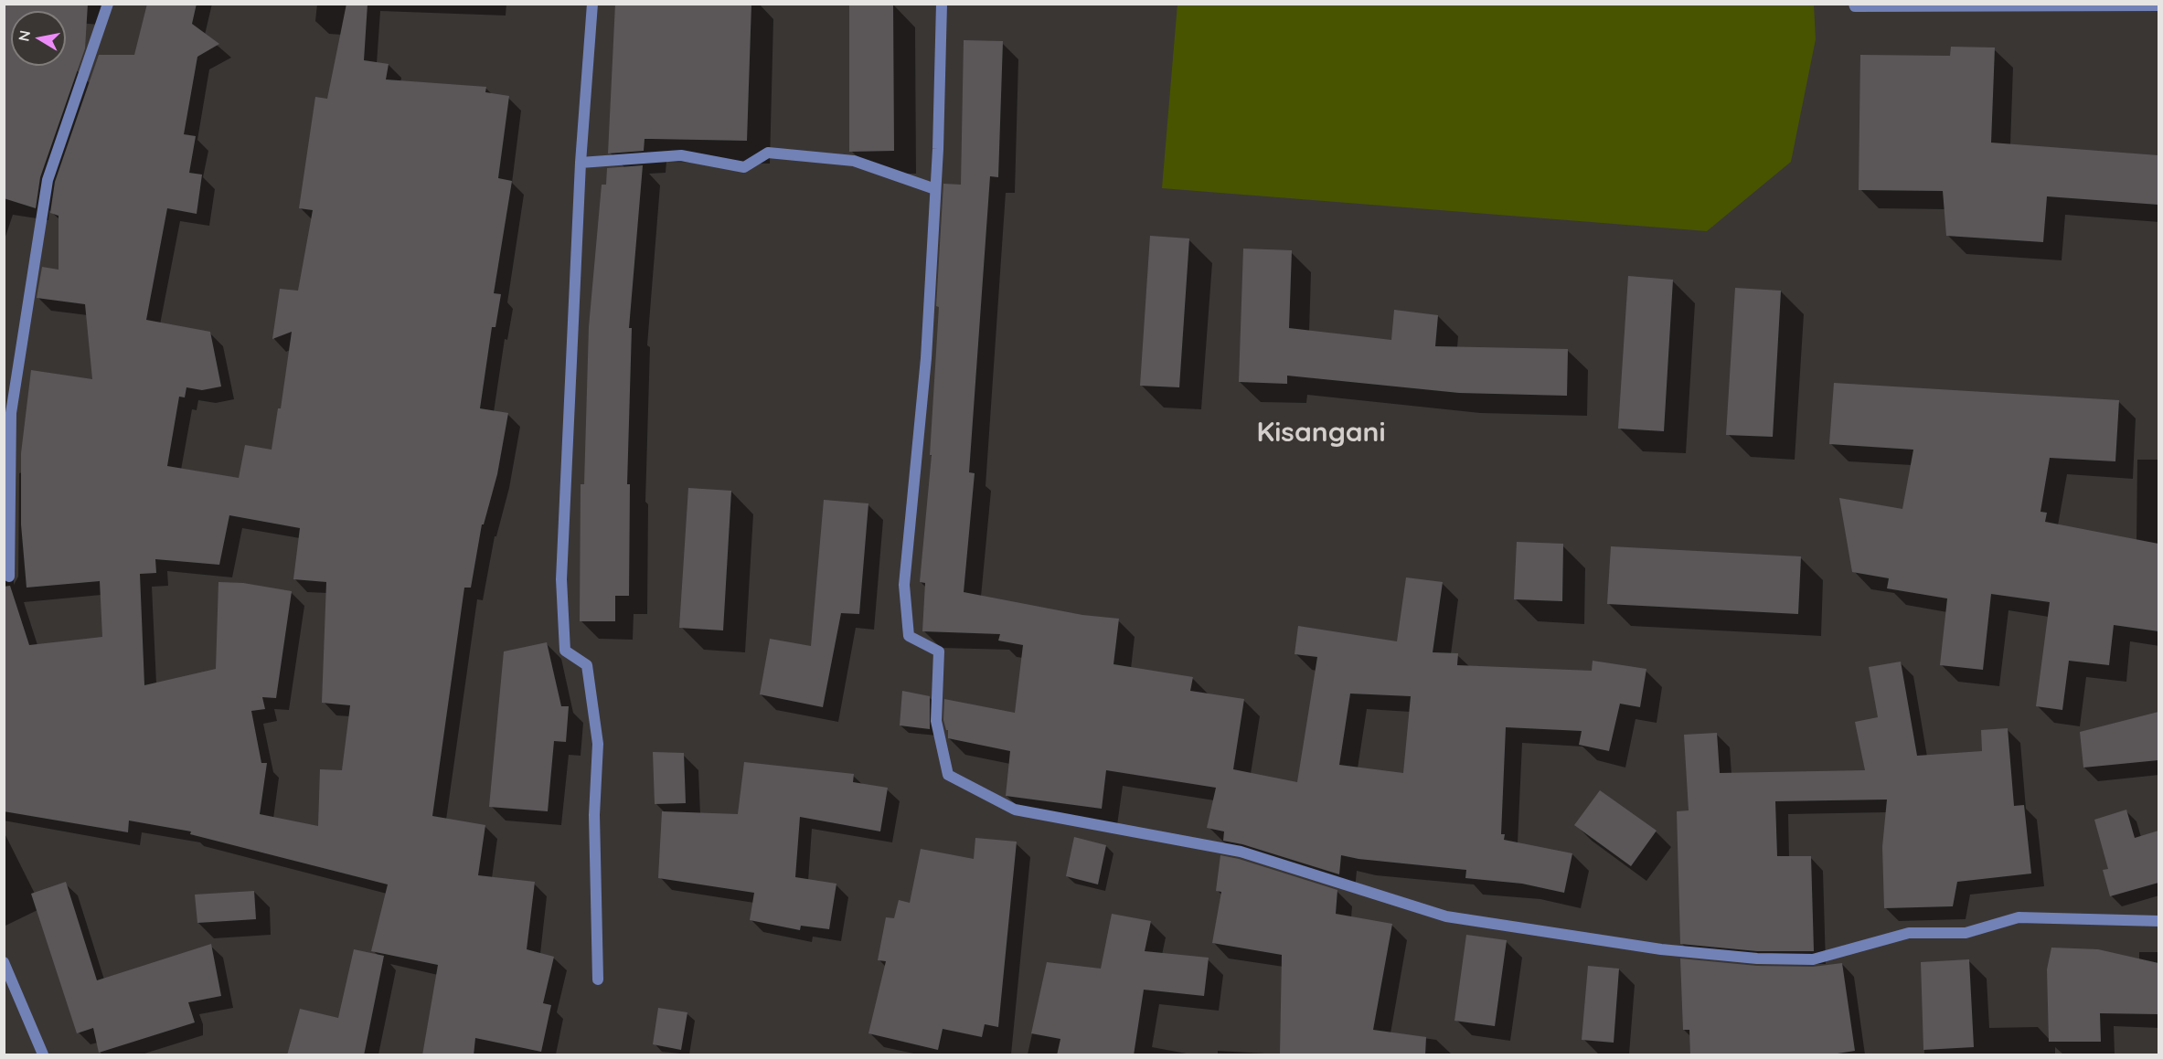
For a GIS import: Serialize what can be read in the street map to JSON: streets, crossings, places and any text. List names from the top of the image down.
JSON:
{
  "districts": ["Kisangani"],
  "north": "left"
}
